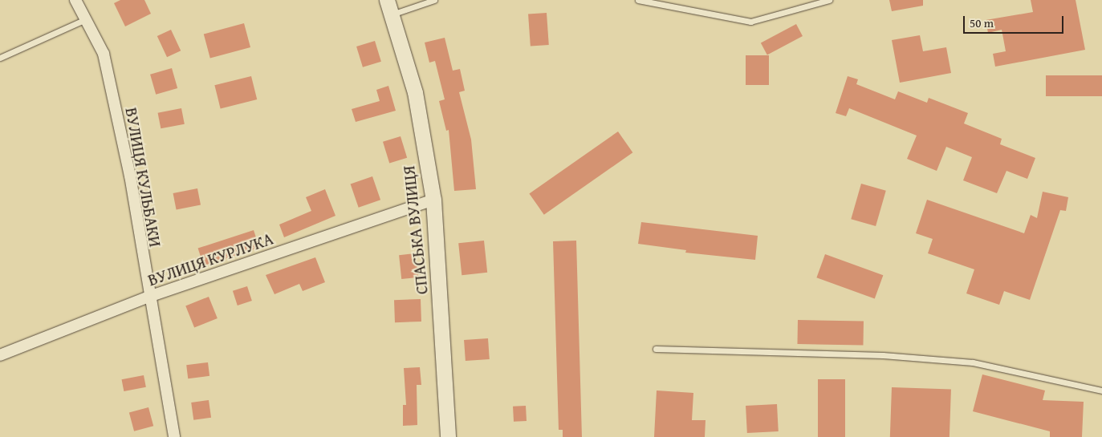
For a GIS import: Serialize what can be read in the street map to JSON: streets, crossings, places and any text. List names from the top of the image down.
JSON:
{
  "streets": {
    "street": ["ВУЛИЦЯ КУЛЬБАКИ", "СПАСЬКА ВУЛИЦЯ", "ВУЛИЦЯ КУРЛУКА"]
  },
  "crossings": [
    ["ВУЛИЦЯ КУЛЬБАКИ", "ВУЛИЦЯ КУРЛУКА"],
    ["СПАСЬКА ВУЛИЦЯ", "ВУЛИЦЯ КУРЛУКА"]
  ],
  "scale_bar": "50 m"
}
